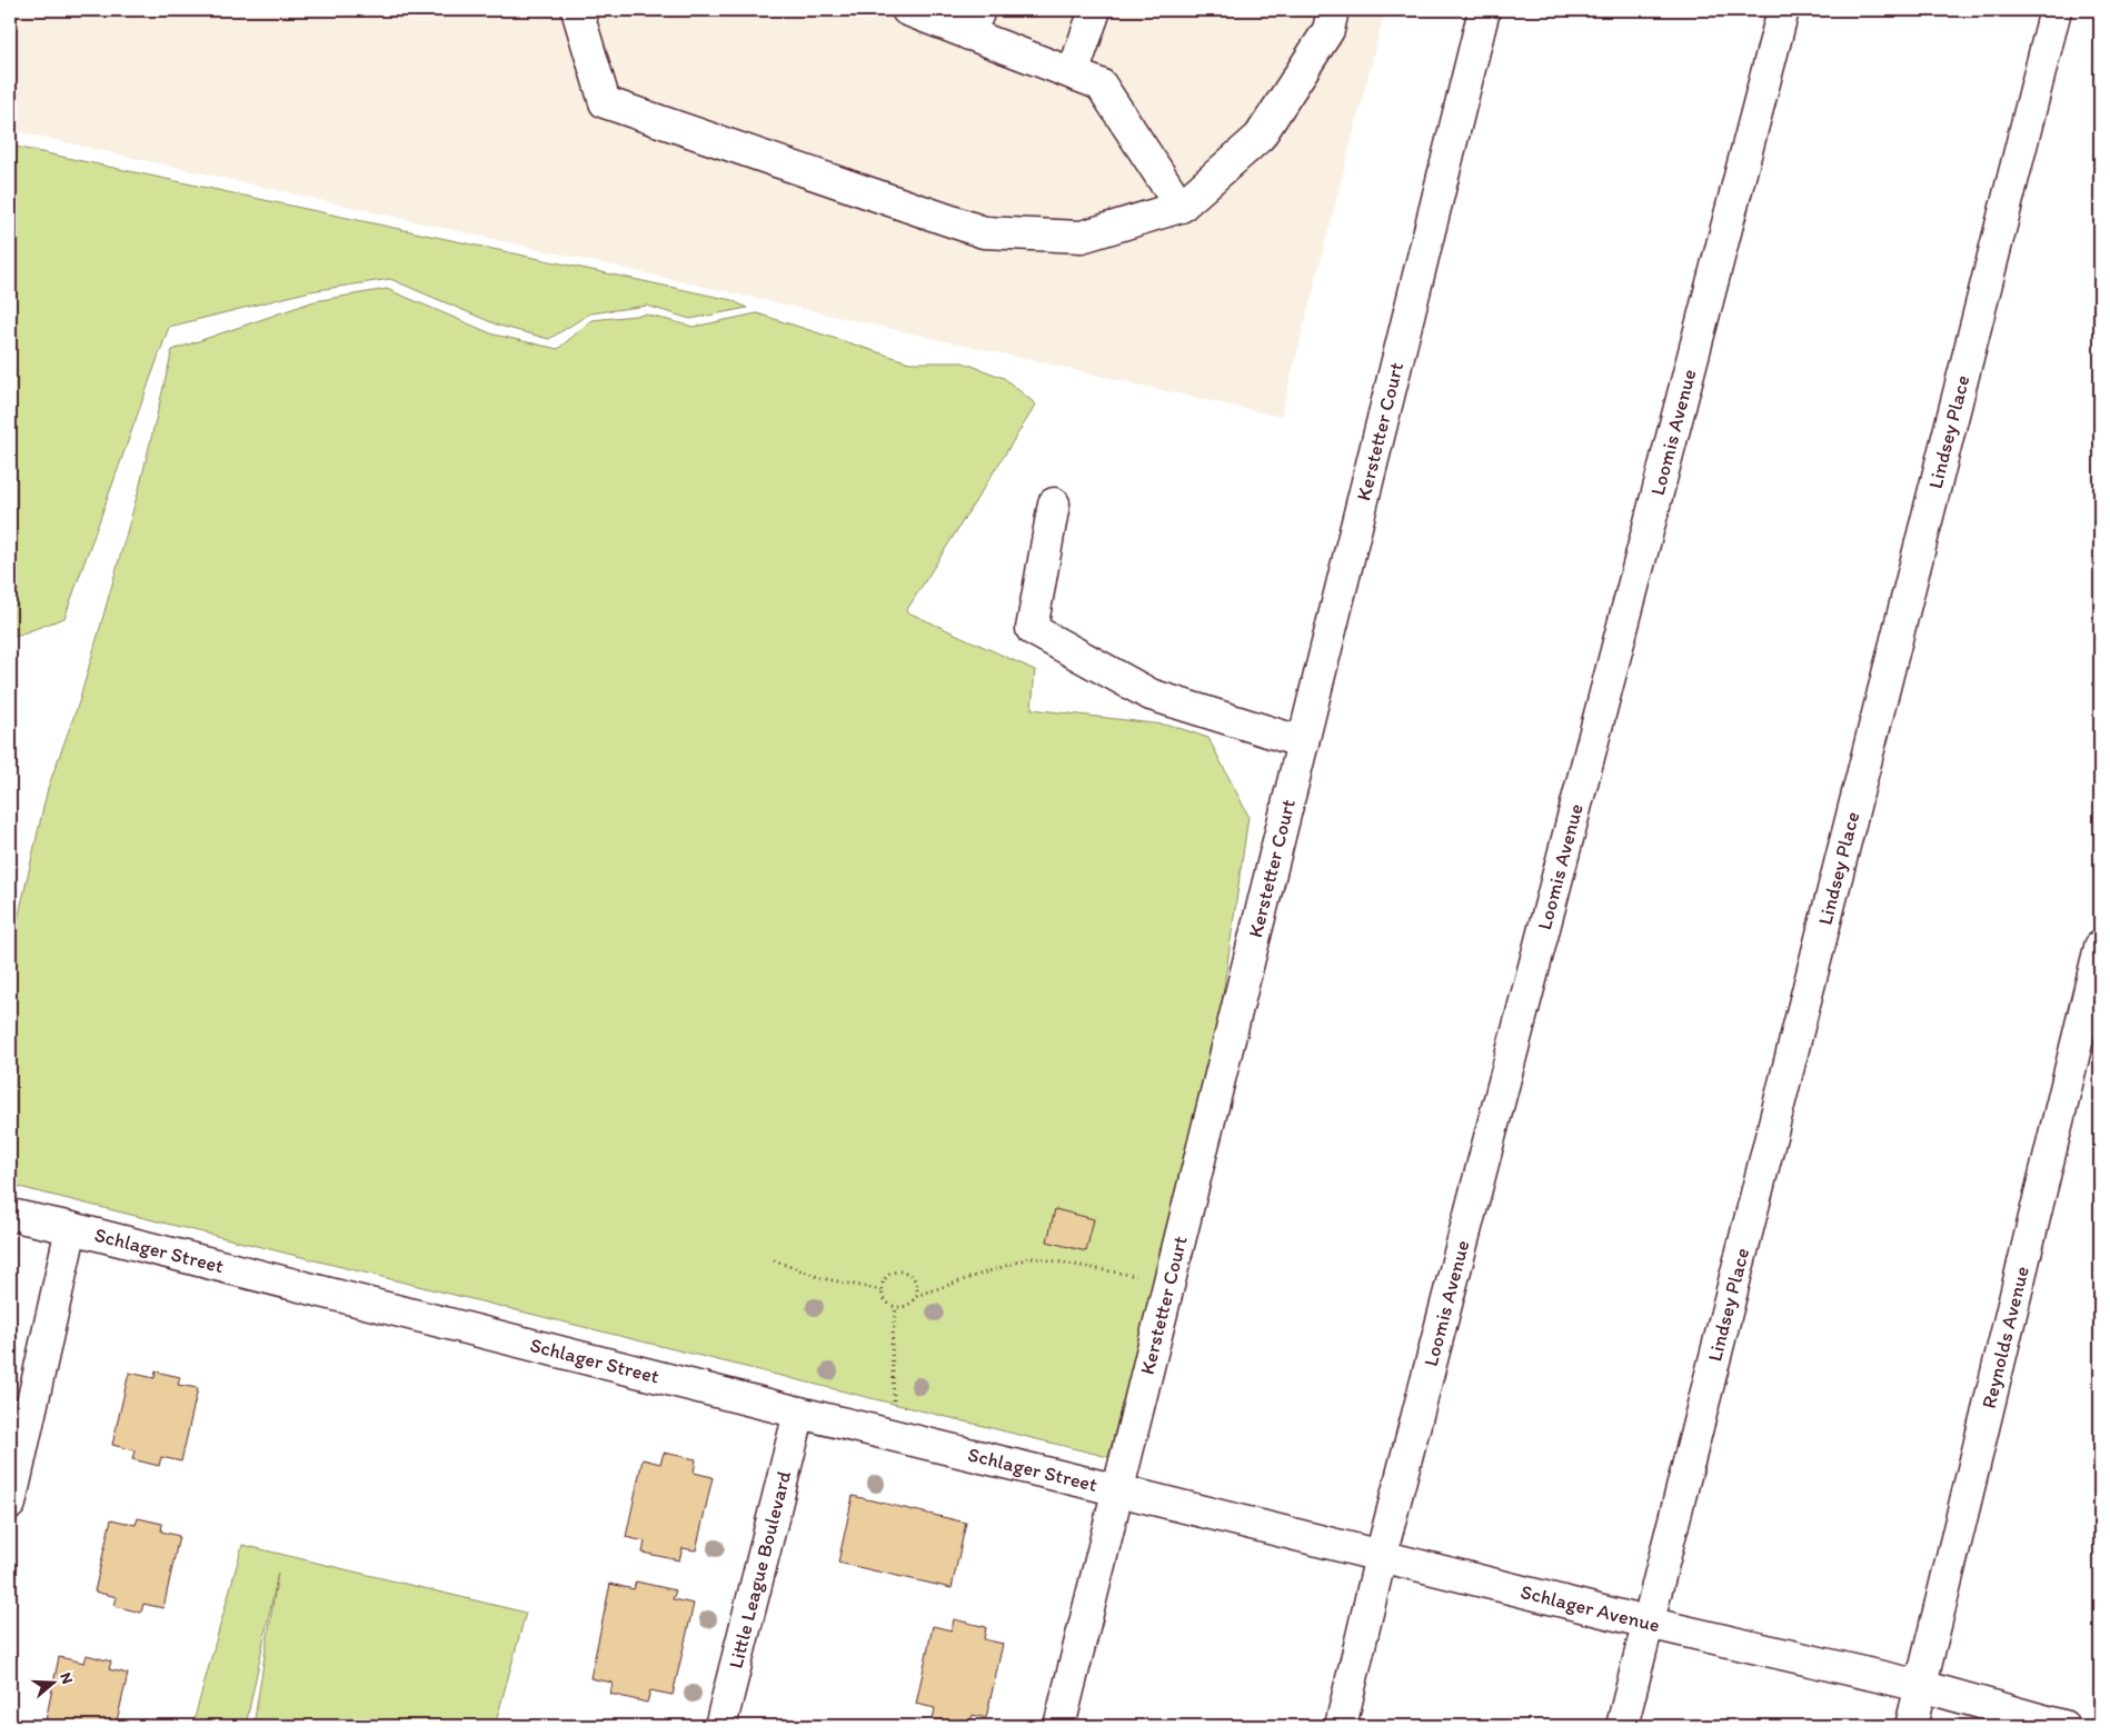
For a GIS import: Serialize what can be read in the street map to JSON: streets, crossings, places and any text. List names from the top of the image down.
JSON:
{
  "streets": {
    "street": [
      "Kerstetter Court",
      "Lindsey Place",
      "Loomis Avenue",
      "Schlager Street",
      "Reynolds Avenue",
      "Little League Boulevard",
      "Schlager Avenue"
    ]
  },
  "crossings": [
    ["Kerstetter Court", "Schlager Street"],
    ["Kerstetter Court", "Schlager Avenue"],
    ["Lindsey Place", "Schlager Avenue"],
    ["Loomis Avenue", "Schlager Avenue"],
    ["Schlager Street", "Little League Boulevard"],
    ["Schlager Street", "Schlager Avenue"],
    ["Reynolds Avenue", "Schlager Avenue"]
  ],
  "north": "right"
}
